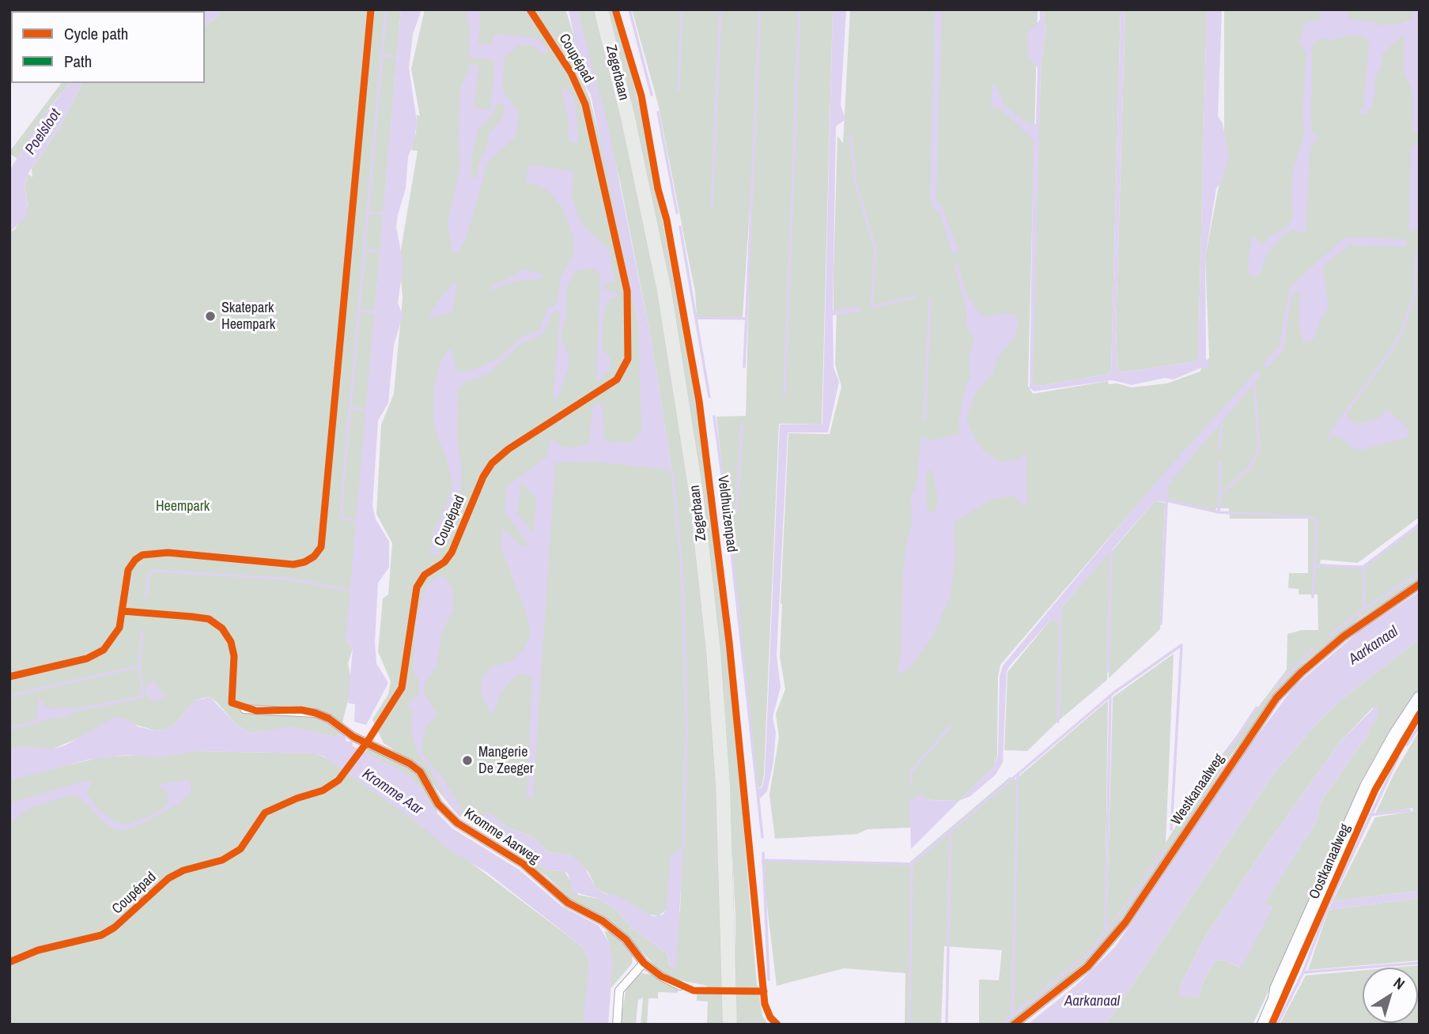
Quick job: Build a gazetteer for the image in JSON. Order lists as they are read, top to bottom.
{
  "streets": {
    "main road": ["Zegerbaan", "Oostkanaalweg"],
    "street": ["Westkanaalweg", "Kromme Aarweg"],
    "cycle path": ["Coupépad", "Veldhuizenpad"]
  },
  "water": ["Poelsloot", "Aarkanaal", "Kromme Aar"],
  "parks": ["Heempark"],
  "places": ["Skatepark Heempark", "Mangerie De Zeeger"],
  "legend": ["Cycle path", "Path"],
  "north": "top right"
}
